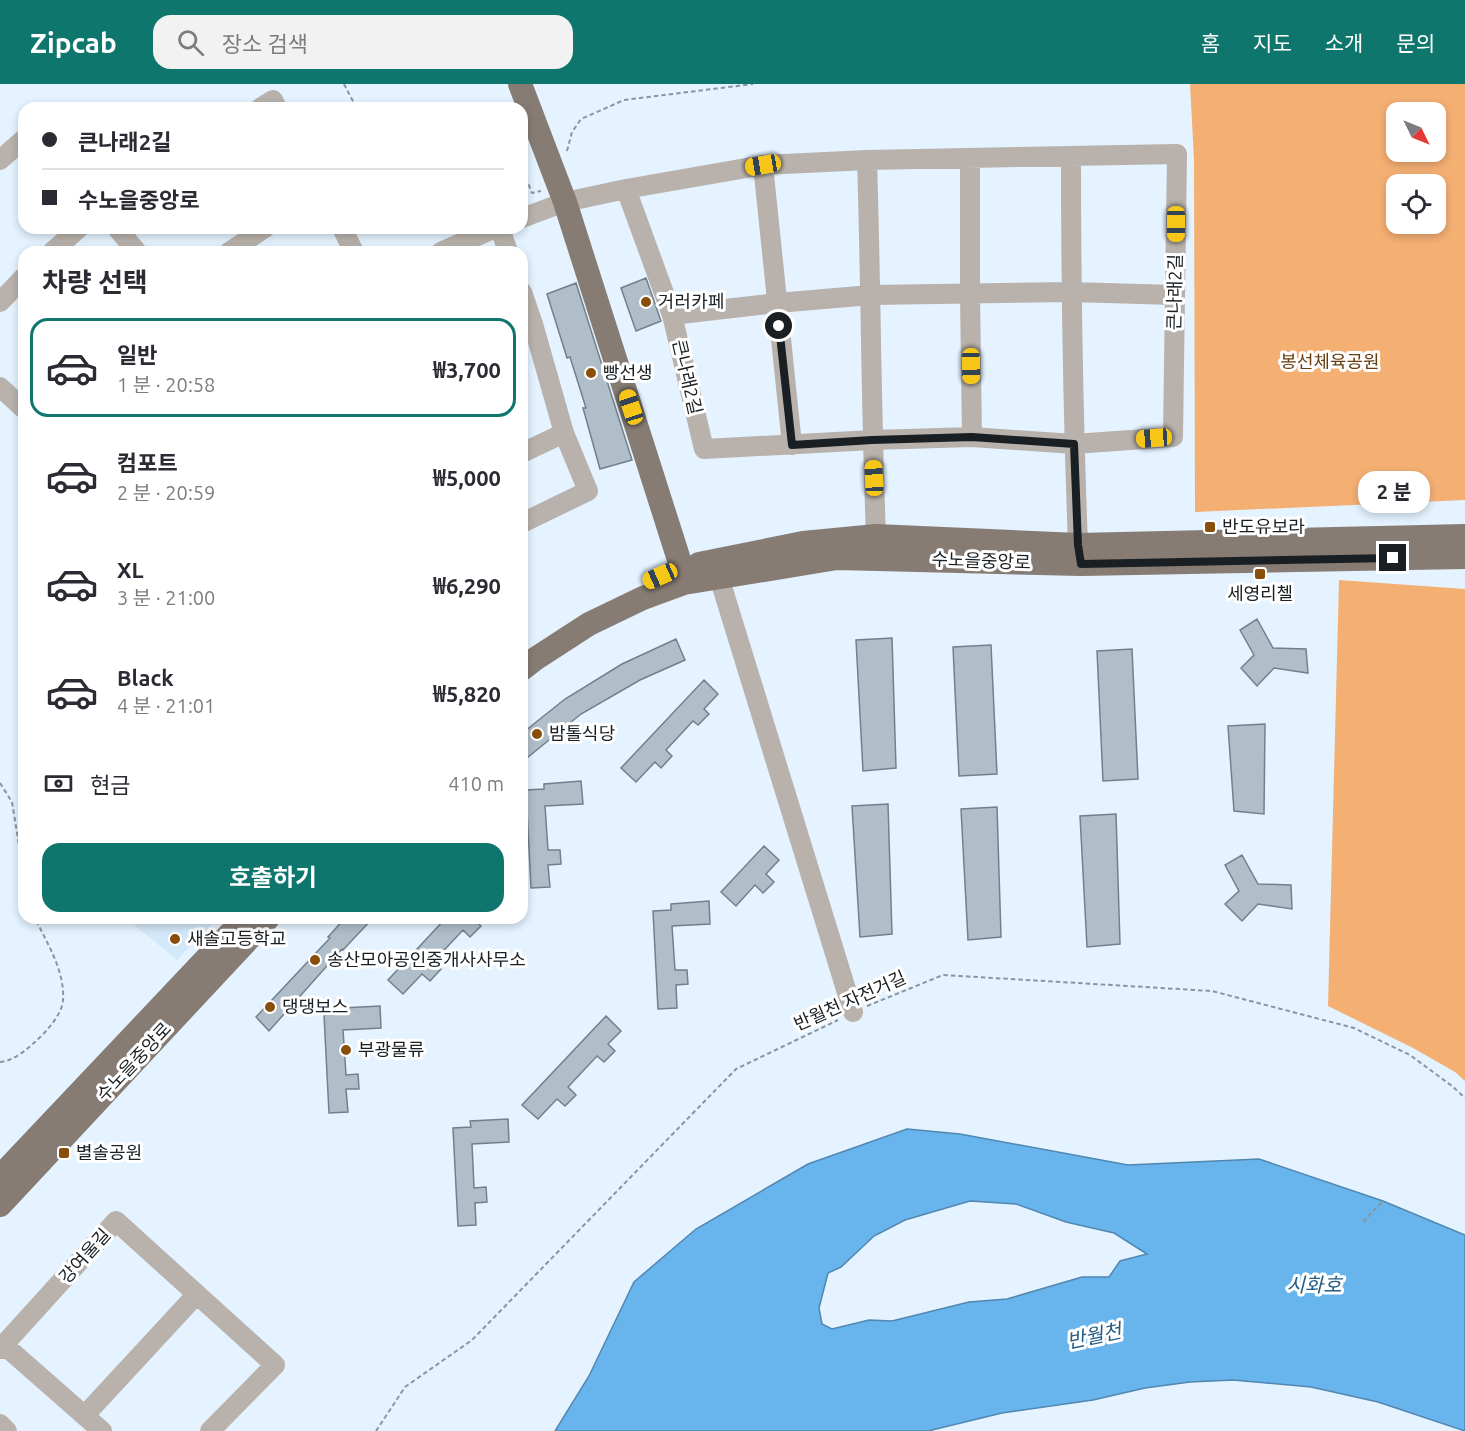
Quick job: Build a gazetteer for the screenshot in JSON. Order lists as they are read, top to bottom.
{
  "streets": {
    "main road": ["수노을중앙로"],
    "street": ["큰나래2길", "강여울길"],
    "path": ["반월천 자전거길"]
  },
  "water": ["시화호", "반월천"],
  "parks": ["봉선체육공원"],
  "places": {
    "other": [
      "거러카페",
      "빵선생",
      "밤톨식당",
      "새솔고등학교",
      "송산모아공인중개사사무소",
      "댕댕보스",
      "부광물류"
    ],
    "transit": ["반도유보라", "세영리첼", "별솔공원"]
  },
  "north": "bottom right",
  "page": {
    "header": "Zipcab",
    "search": "장소 검색",
    "nav": [
      "홈",
      "지도",
      "소개",
      "문의"
    ],
    "banner": ["큰나래2길", "수노을중앙로"],
    "heading": "차량 선택",
    "list": [
      {
        "name": "일반",
        "note": "1 분 · 20:58",
        "value": "₩3,700"
      },
      {
        "name": "컴포트",
        "note": "2 분 · 20:59",
        "value": "₩5,000"
      },
      {
        "name": "XL",
        "note": "3 분 · 21:00",
        "value": "₩6,290"
      },
      {
        "name": "Black",
        "note": "4 분 · 21:01",
        "value": "₩5,820"
      }
    ],
    "bubble": "2 분",
    "pay": ["현금", "410 m"],
    "buttons": "호출하기"
  }
}
